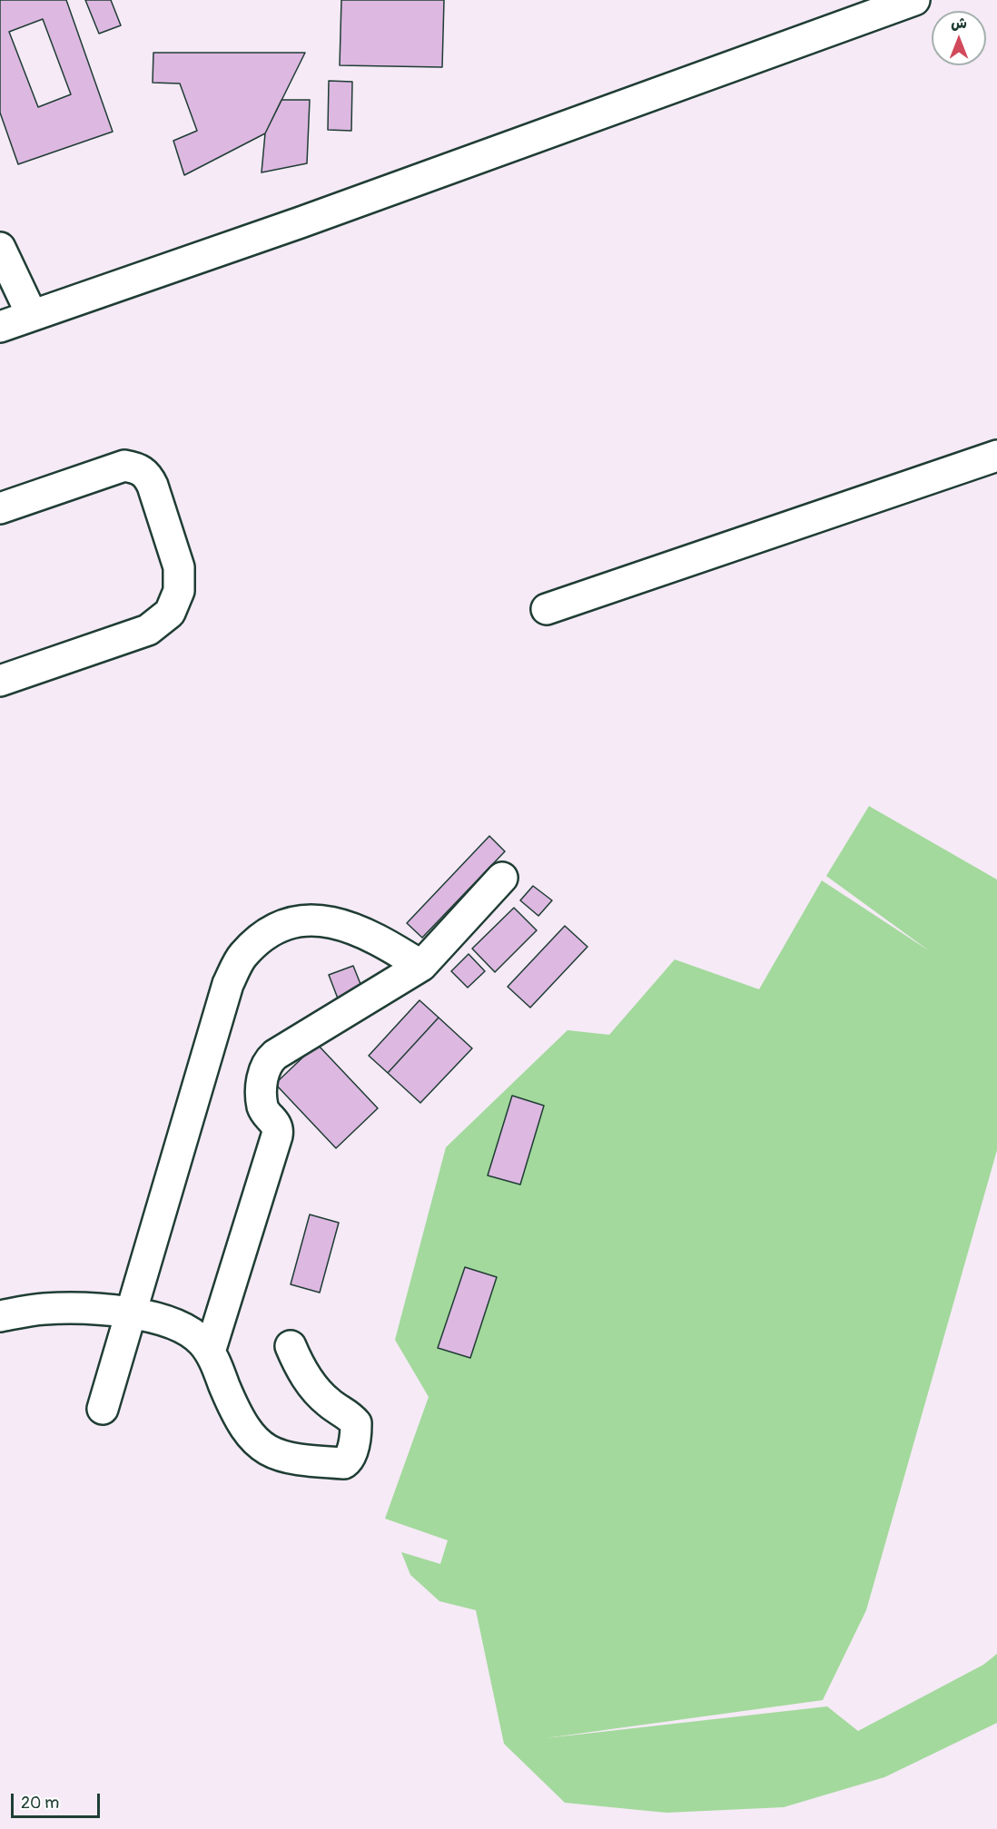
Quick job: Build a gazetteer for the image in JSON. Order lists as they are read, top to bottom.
{
  "scale_bar": "20 m",
  "north": "top"
}
